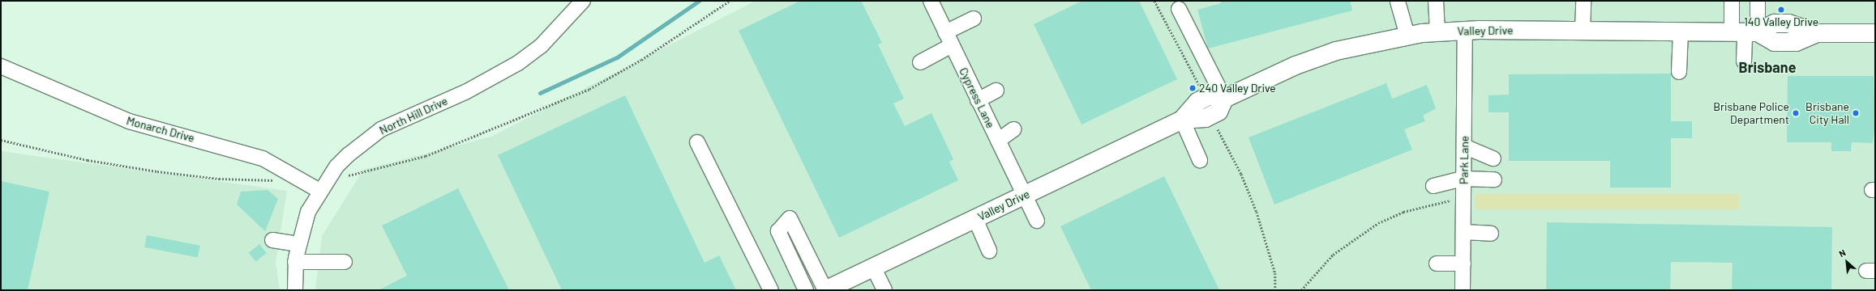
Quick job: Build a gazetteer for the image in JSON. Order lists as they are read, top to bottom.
{
  "streets": {
    "main road": ["Valley Drive"],
    "street": [
      "Cypress Lane",
      "North Hill Drive",
      "Monarch Drive",
      "Park Lane"
    ]
  },
  "crossings": [
    ["Valley Drive", "Cypress Lane"],
    ["Valley Drive", "Park Lane"],
    ["North Hill Drive", "Monarch Drive"]
  ],
  "districts": ["Brisbane"],
  "places": [
    "140 Valley Drive",
    "240 Valley Drive",
    "Brisbane Police Department",
    "Brisbane City Hall"
  ],
  "north": "top left"
}
